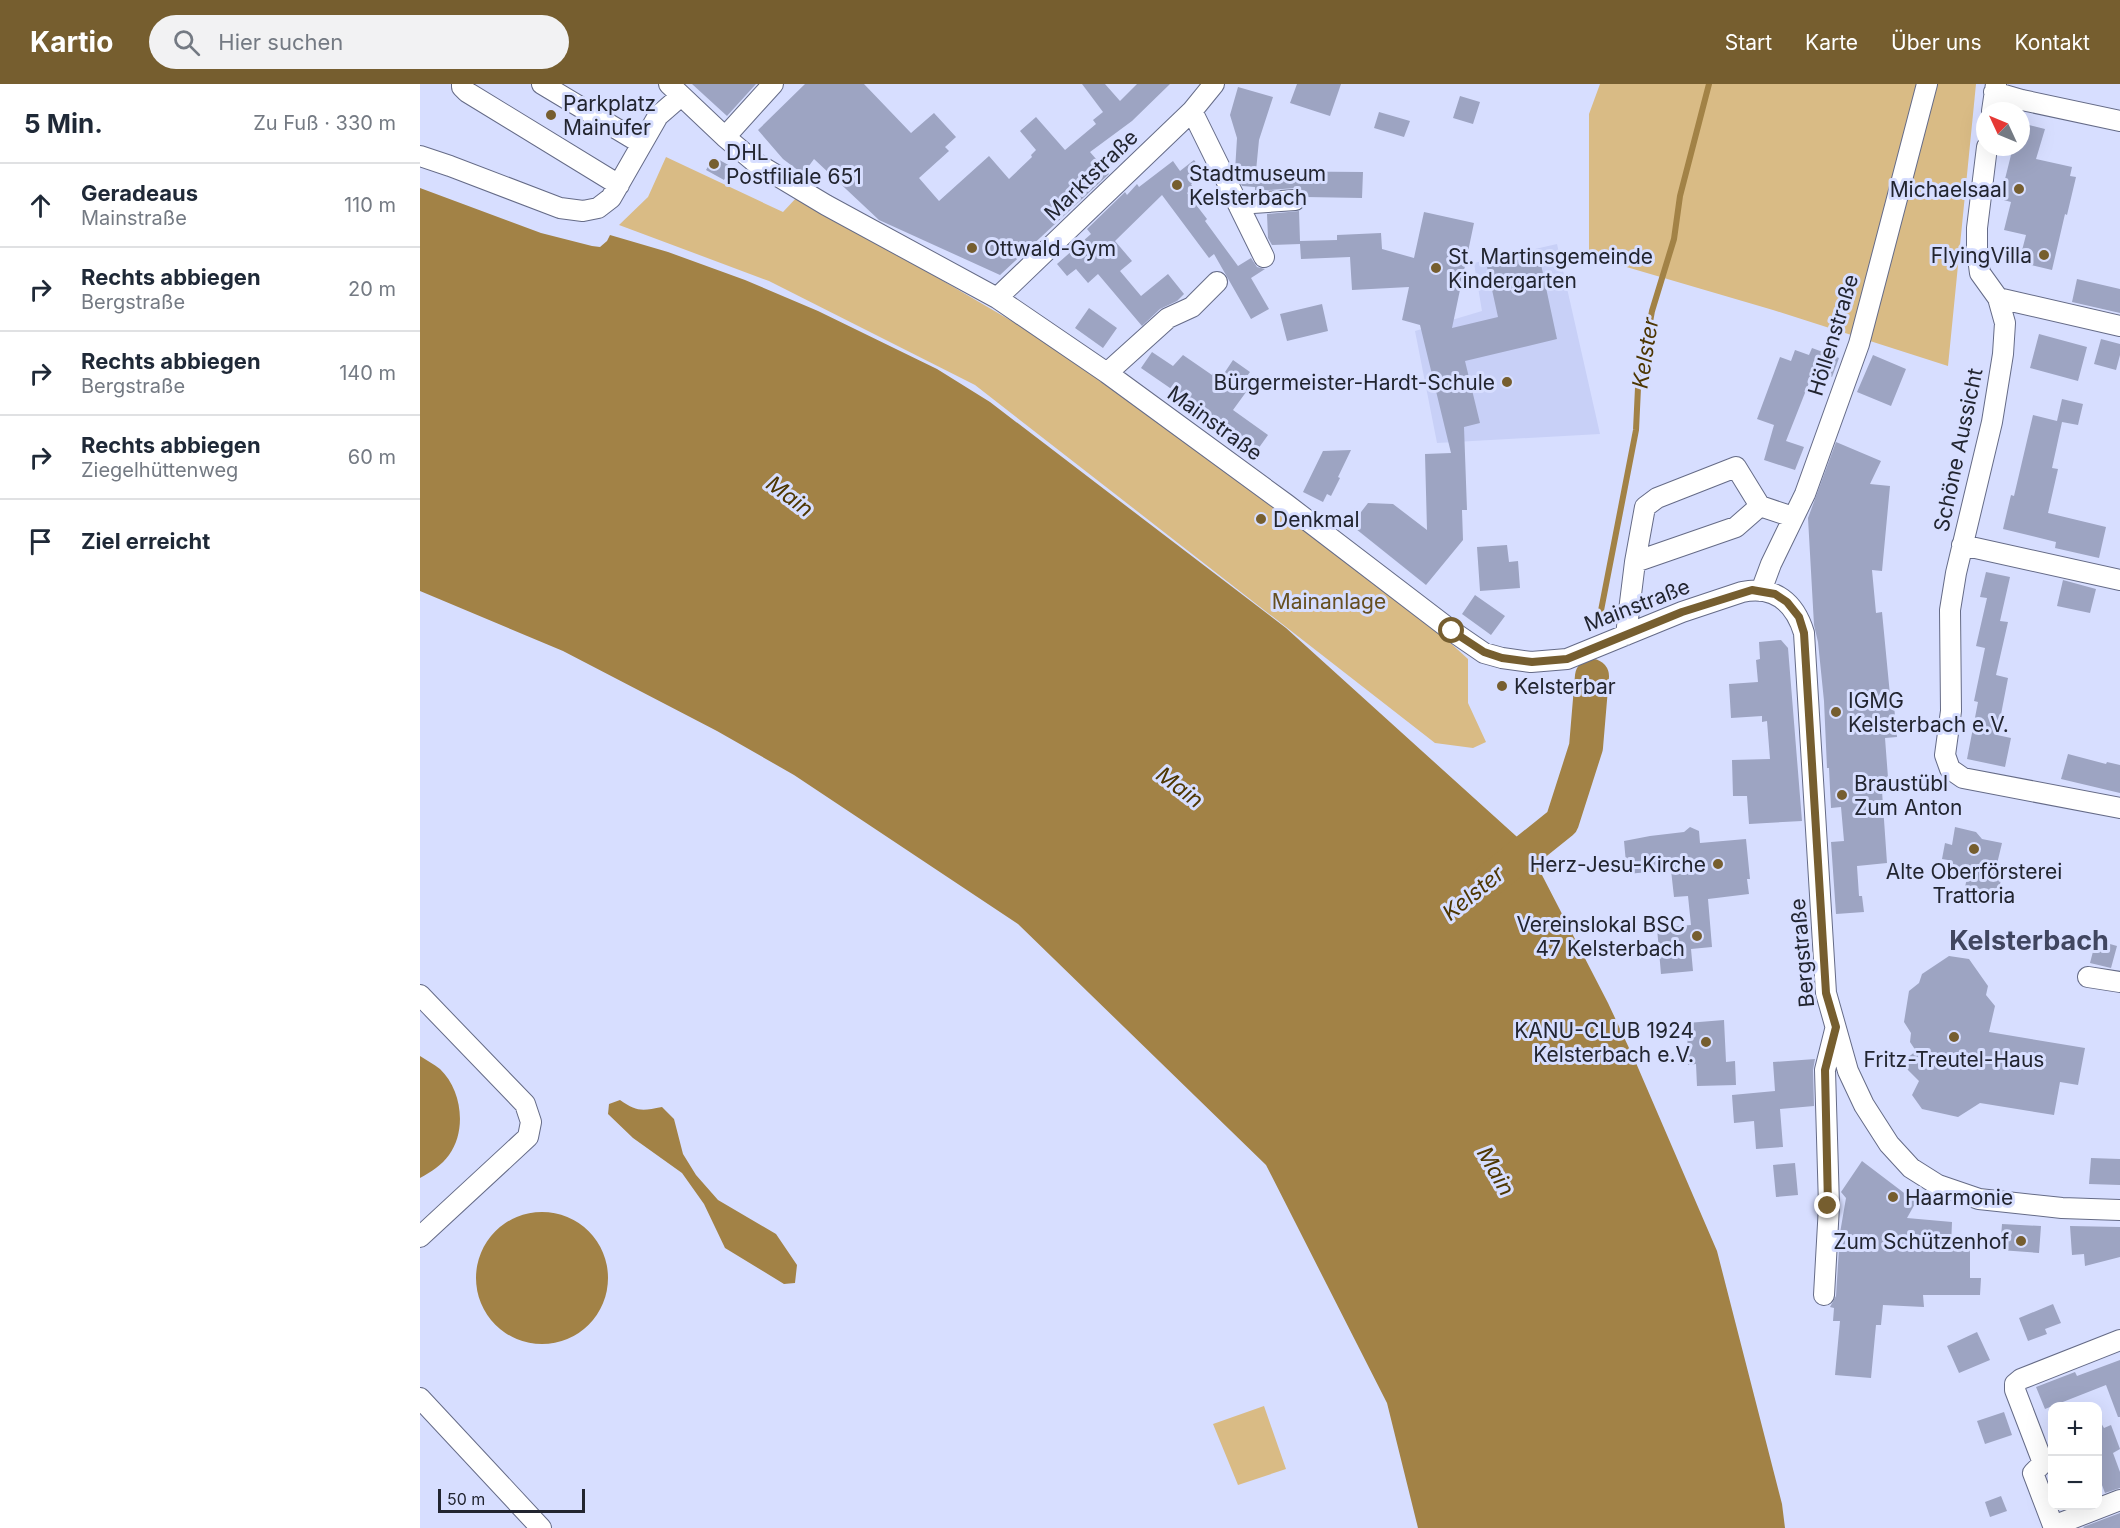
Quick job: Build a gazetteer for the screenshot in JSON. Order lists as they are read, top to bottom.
{
  "streets": {
    "street": [
      "Marktstraße",
      "Höllenstraße",
      "Mainstraße",
      "Schöne Aussicht",
      "Bergstraße"
    ]
  },
  "crossings": [
    ["Marktstraße", "Mainstraße"],
    ["Höllenstraße", "Mainstraße"],
    ["Höllenstraße", "Bergstraße"],
    ["Mainstraße", "Bergstraße"]
  ],
  "districts": ["Kelsterbach"],
  "water": ["Kelster", "Main"],
  "parks": ["Mainanlage"],
  "places": [
    "Parkplatz Mainufer",
    "DHL Postfiliale 651",
    "Stadtmuseum Kelsterbach",
    "Michaelsaal",
    "Ottwald-Gym",
    "FlyingVilla",
    "St. Martinsgemeinde Kindergarten",
    "Bürgermeister-Hardt-Schule",
    "Denkmal",
    "Kelsterbar",
    "IGMG Kelsterbach e.V.",
    "Braustübl Zum Anton",
    "Alte Oberförsterei Trattoria",
    "Herz-Jesu-Kirche",
    "Vereinslokal BSC 47 Kelsterbach",
    "Fritz-Treutel-Haus",
    "KANU-CLUB 1924 Kelsterbach e.V.",
    "Haarmonie",
    "Zum Schützenhof"
  ],
  "scale_bar": "50 m",
  "north": "top left",
  "page": {
    "header": "Kartio",
    "search": "Hier suchen",
    "nav": [
      "Start",
      "Karte",
      "Über uns",
      "Kontakt"
    ],
    "heading": ["5 Min.", "Zu Fuß · 330 m"],
    "list": [
      ["Geradeaus", "Mainstraße", "110 m"],
      ["Rechts abbiegen", "Bergstraße", "20 m"],
      ["Rechts abbiegen", "Bergstraße", "140 m"],
      ["Rechts abbiegen", "Ziegelhüttenweg", "60 m"],
      "Ziel erreicht"
    ],
    "map_buttons": ["+", "−"],
    "scale": "50 m"
  }
}
